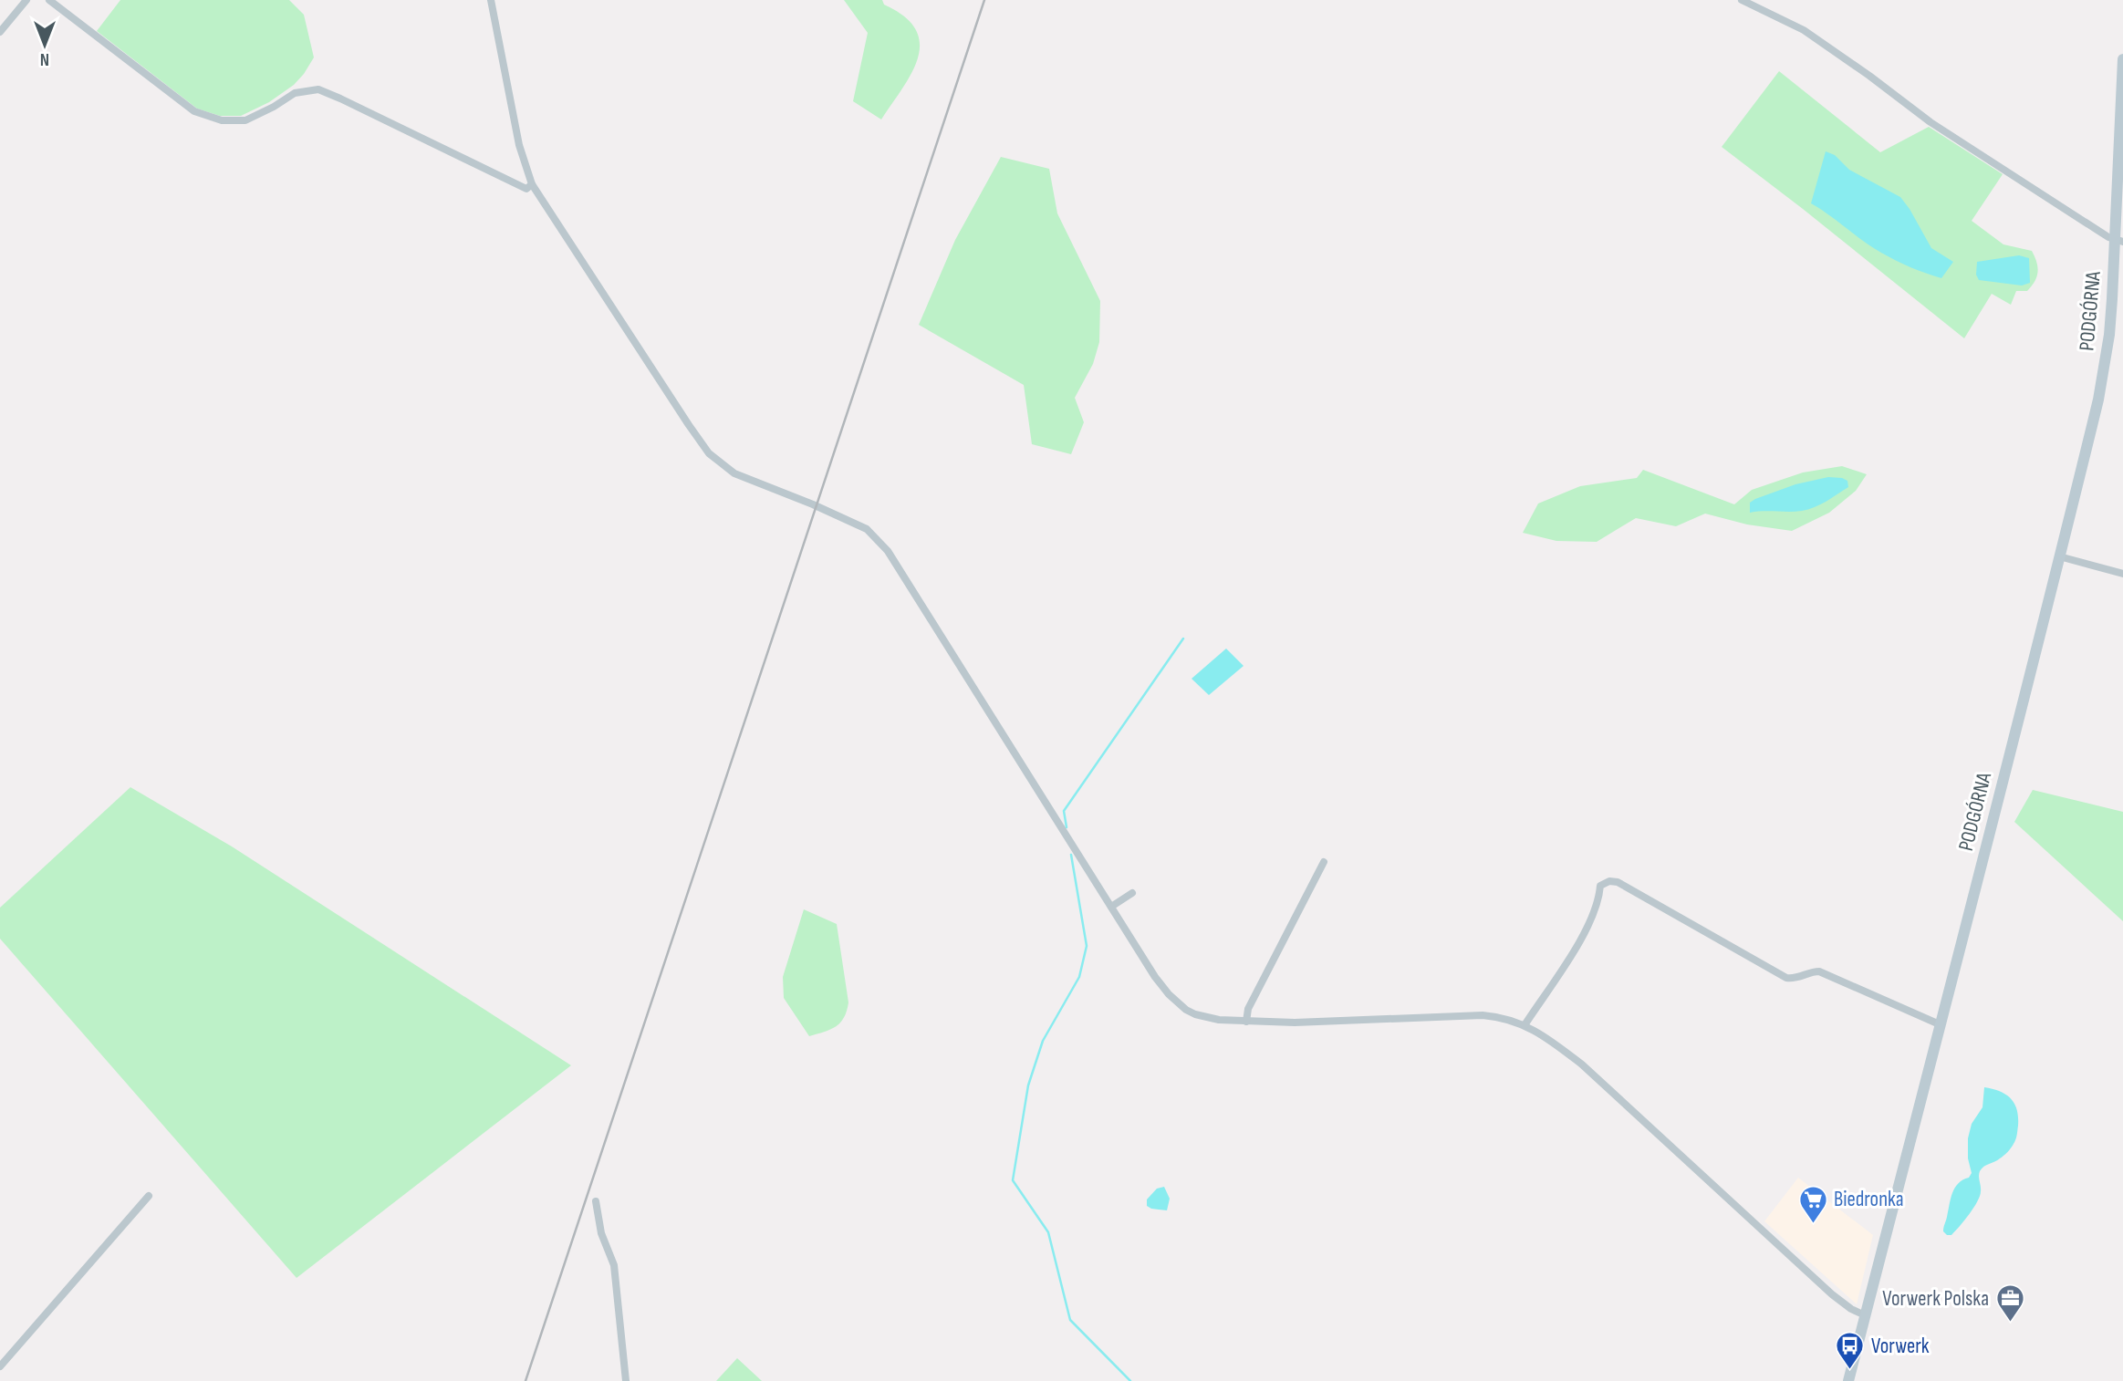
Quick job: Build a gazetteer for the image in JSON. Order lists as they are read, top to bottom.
{
  "streets": {
    "main road": ["PODGÓRNA"]
  },
  "places": {
    "supermarket": ["Biedronka"],
    "office": ["Vorwerk Polska"],
    "bus stop": ["Vorwerk"]
  },
  "north": "bottom"
}
